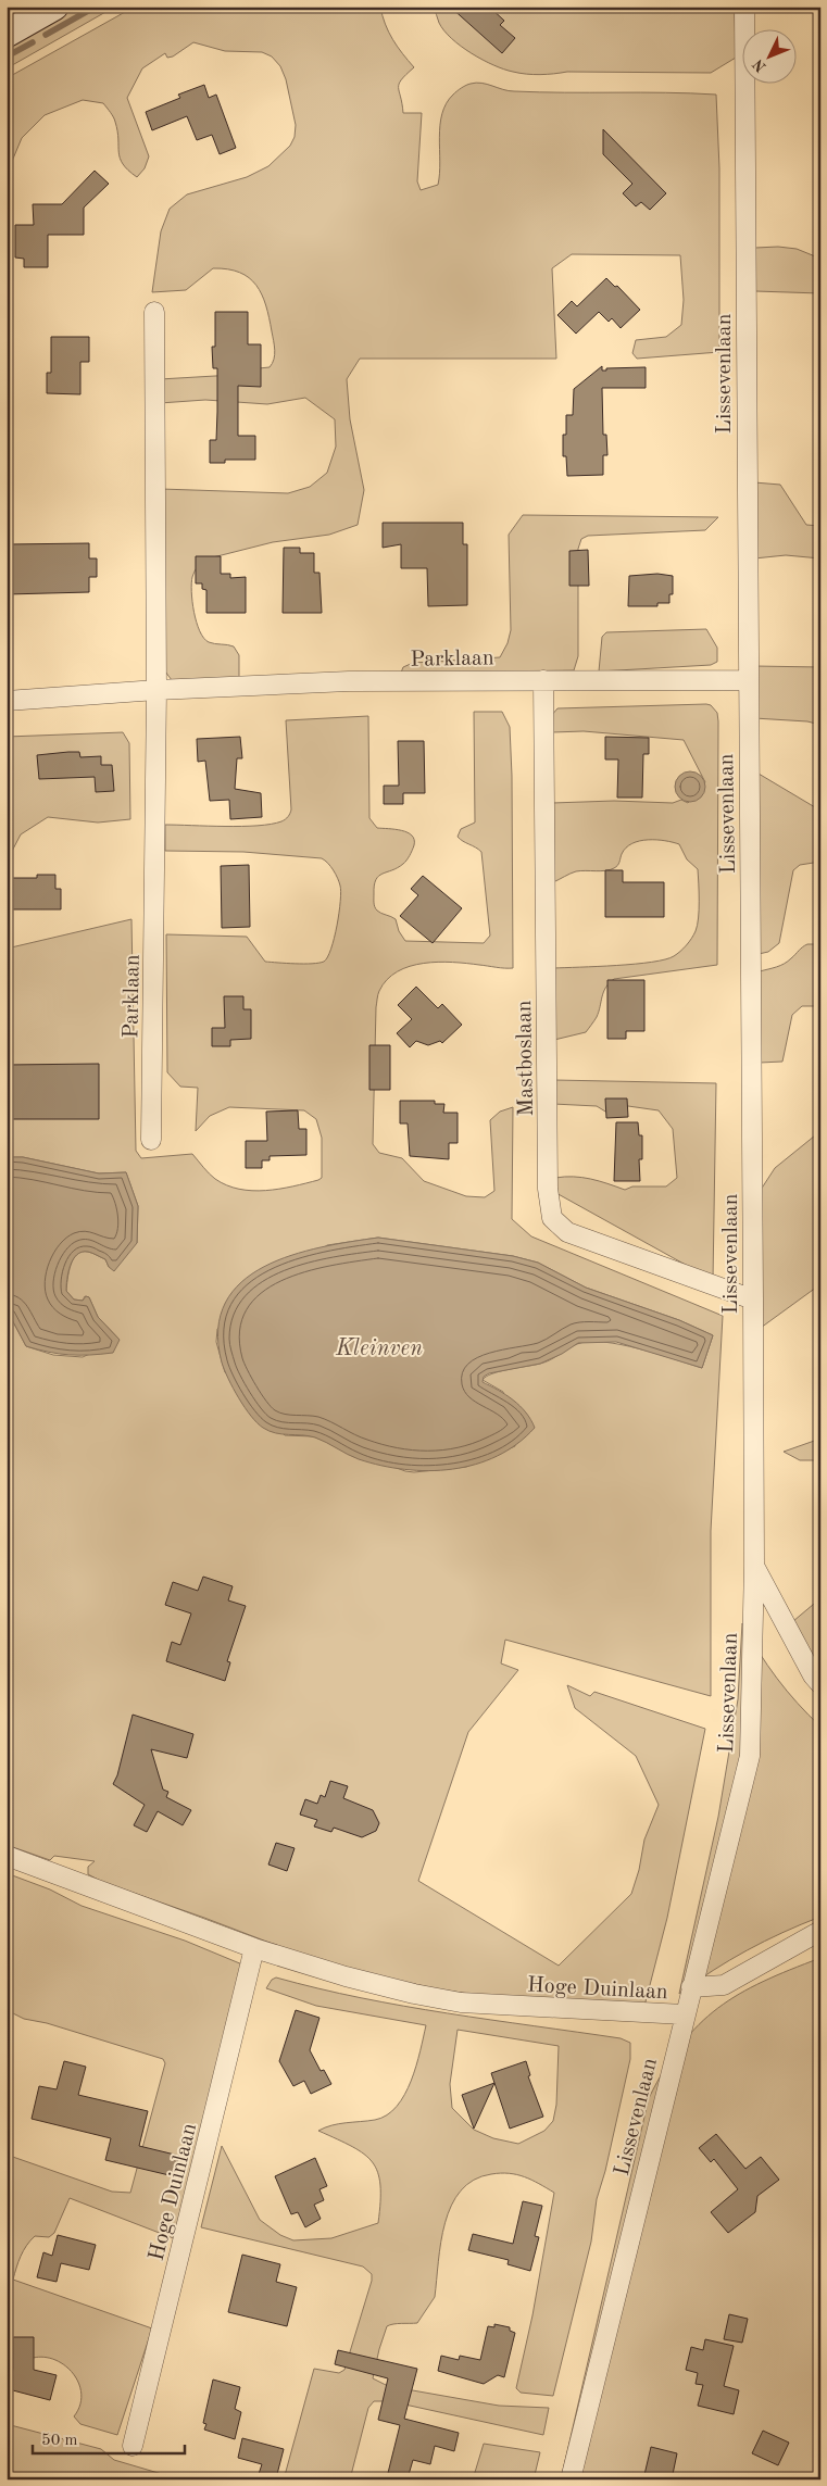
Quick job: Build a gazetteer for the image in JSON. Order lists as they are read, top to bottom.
{
  "streets": {
    "street": [
      "Lissevenlaan",
      "Parklaan",
      "Mastboslaan",
      "Hoge Duinlaan"
    ]
  },
  "crossings": [
    ["Lissevenlaan", "Parklaan"],
    ["Lissevenlaan", "Mastboslaan"],
    ["Lissevenlaan", "Hoge Duinlaan"],
    ["Parklaan", "Mastboslaan"]
  ],
  "water": ["Kleinven"],
  "scale_bar": "50 m",
  "north": "bottom left"
}
